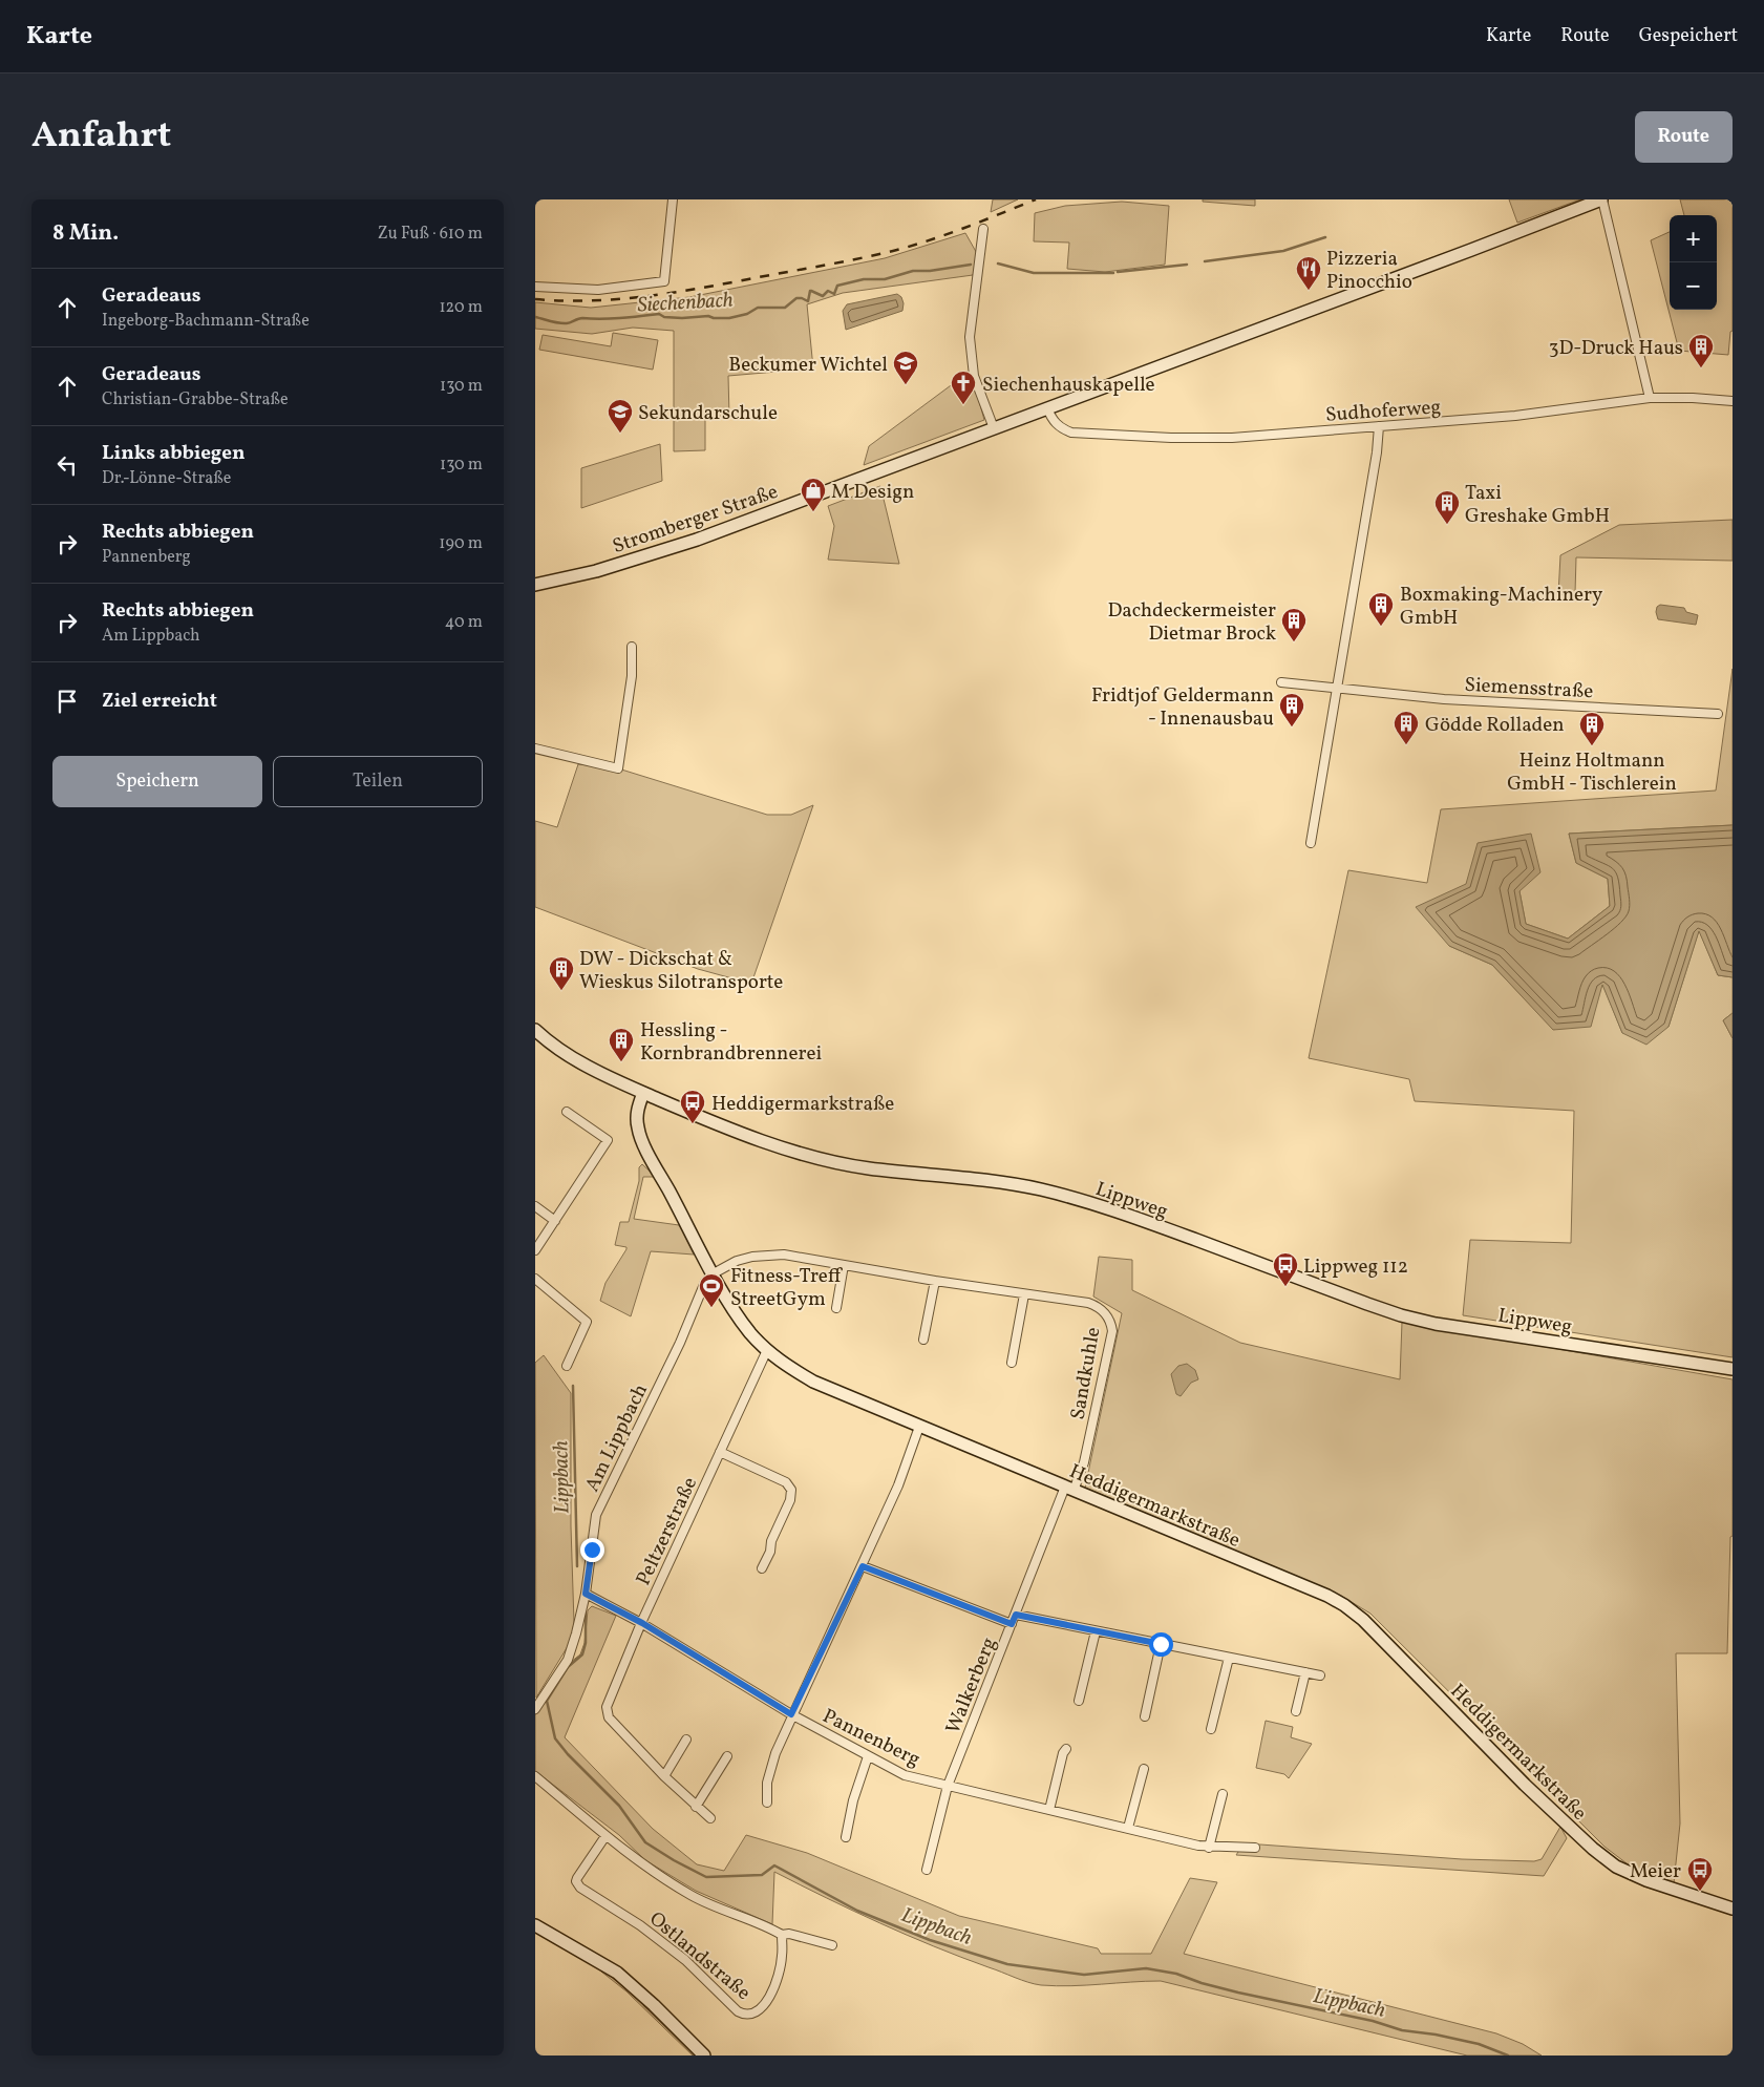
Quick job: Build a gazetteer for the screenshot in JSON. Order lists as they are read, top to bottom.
{
  "streets": {
    "street": [
      "Sudhoferweg",
      "Stromberger Straße",
      "Siemensstraße",
      "Lippweg",
      "Sandkuhle",
      "Am Lippbach",
      "Heddigermarkstraße",
      "Peltzerstraße",
      "Walkerberg",
      "Pannenberg",
      "Ostlandstraße"
    ]
  },
  "crossings": [
    ["Sudhoferweg", "Stromberger Straße"],
    ["Lippweg", "Heddigermarkstraße"],
    ["Sandkuhle", "Am Lippbach"],
    ["Sandkuhle", "Heddigermarkstraße"],
    ["Sandkuhle", "Walkerberg"],
    ["Am Lippbach", "Heddigermarkstraße"],
    ["Am Lippbach", "Pannenberg"],
    ["Heddigermarkstraße", "Peltzerstraße"],
    ["Heddigermarkstraße", "Walkerberg"],
    ["Peltzerstraße", "Pannenberg"],
    ["Walkerberg", "Pannenberg"]
  ],
  "water": ["Siechenbach", "Lippbach"],
  "places": {
    "restaurant": ["Pizzeria Pinocchio"],
    "building": [
      "3D-Druck Haus",
      "Taxi Greshake GmbH",
      "Boxmaking-Machinery GmbH",
      "Dachdeckermeister Dietmar Brock",
      "Fridtjof Geldermann - Innenausbau",
      "Gödde Rolladen",
      "Heinz Holtmann GmbH - Tischlerein",
      "DW - Dickschat & Wieskus Silotransporte",
      "Hessling - Kornbrandbrennerei"
    ],
    "school or university": ["Beckumer Wichtel", "Sekundarschule"],
    "church": ["Siechenhauskapelle"],
    "shop": ["M Design"],
    "bus stop": ["Heddigermarkstraße", "Lippweg 112", "Meier"],
    "sports": ["Fitness-Treff StreetGym"]
  },
  "page": {
    "header": "Karte",
    "nav": ["Karte", "Route", "Gespeichert"],
    "title": "Anfahrt",
    "buttons": [
      "Route",
      ["Speichern", "Teilen"]
    ],
    "heading": ["8 Min.", "Zu Fuß · 610 m"],
    "map_buttons": ["+", "−"],
    "list": [
      ["Geradeaus", "Ingeborg-Bachmann-Straße", "120 m"],
      ["Geradeaus", "Christian-Grabbe-Straße", "130 m"],
      ["Links abbiegen", "Dr.-Lönne-Straße", "130 m"],
      ["Rechts abbiegen", "Pannenberg", "190 m"],
      ["Rechts abbiegen", "Am Lippbach", "40 m"],
      "Ziel erreicht"
    ]
  }
}
